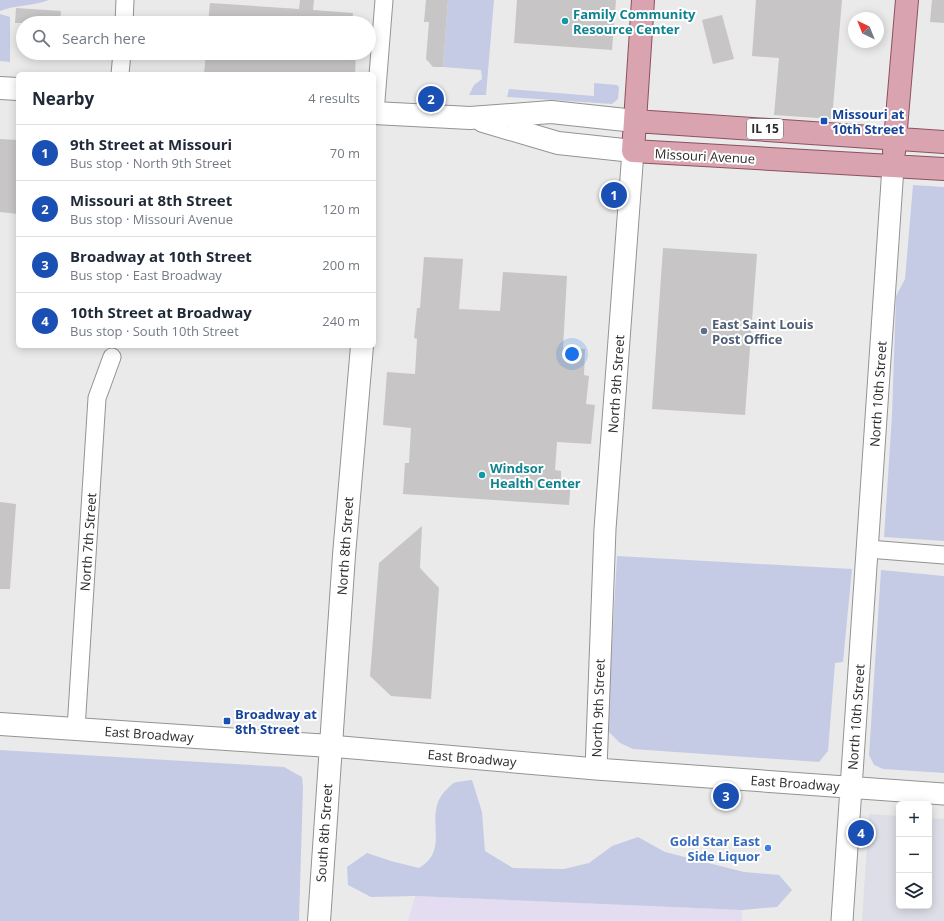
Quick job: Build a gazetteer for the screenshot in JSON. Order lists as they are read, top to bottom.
{
  "streets": {
    "main road": [
      "IL 15",
      "Missouri Avenue",
      "North 9th Street",
      "North 10th Street",
      "North 8th Street",
      "East Broadway",
      "South 8th Street"
    ],
    "street": ["North 7th Street"]
  },
  "crossings": [
    ["Missouri Avenue", "North 9th Street"],
    ["Missouri Avenue", "North 10th Street"],
    ["North 9th Street", "East Broadway"],
    ["North 10th Street", "East Broadway"],
    ["North 7th Street", "East Broadway"],
    ["North 8th Street", "East Broadway"],
    ["North 8th Street", "South 8th Street"],
    ["East Broadway", "South 8th Street"]
  ],
  "places": {
    "other": [
      "Family Community Resource Center",
      "East Saint Louis Post Office",
      "Windsor Health Center",
      "Gold Star East Side Liquor"
    ],
    "transit": ["Missouri at 10th Street", "Broadway at 8th Street"]
  },
  "north": "top left",
  "page": {
    "search": "Search here",
    "heading": ["Nearby", "4 results"],
    "pins": [
      "2",
      "1",
      "3",
      "4"
    ],
    "list": [
      {
        "mark": "1",
        "name": "9th Street at Missouri",
        "note": "Bus stop · North 9th Street",
        "value": "70 m"
      },
      {
        "mark": "2",
        "name": "Missouri at 8th Street",
        "note": "Bus stop · Missouri Avenue",
        "value": "120 m"
      },
      {
        "mark": "3",
        "name": "Broadway at 10th Street",
        "note": "Bus stop · East Broadway",
        "value": "200 m"
      },
      {
        "mark": "4",
        "name": "10th Street at Broadway",
        "note": "Bus stop · South 10th Street",
        "value": "240 m"
      }
    ],
    "map_buttons": ["+", "−"]
  }
}
